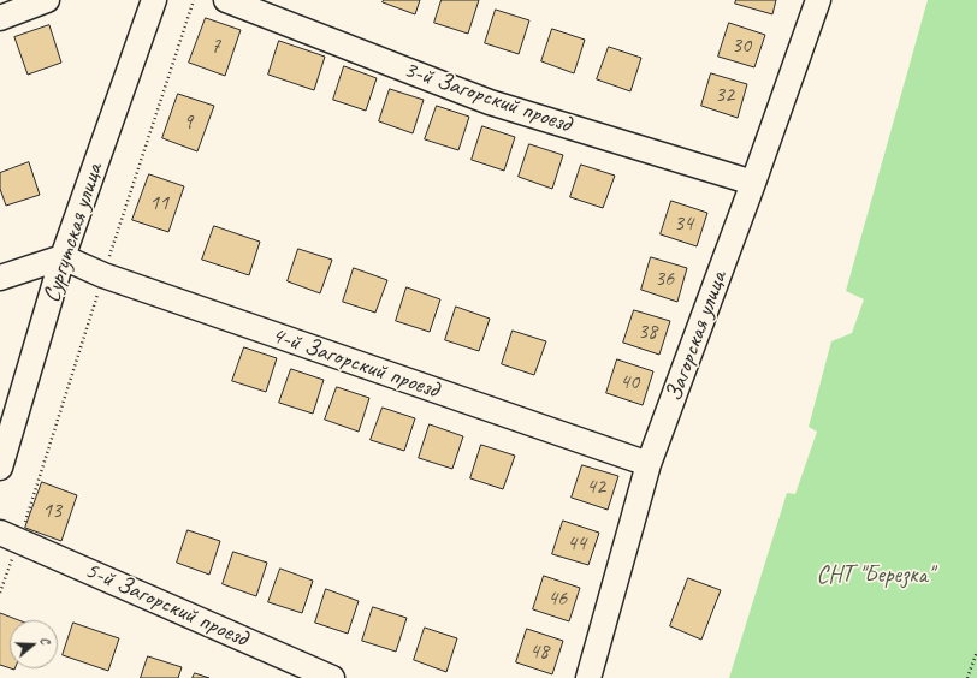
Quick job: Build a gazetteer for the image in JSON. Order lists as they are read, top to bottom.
{
  "streets": {
    "street": [
      "3-й Загорский проезд",
      "Сургутская улица",
      "Загорская улица",
      "4-й Загорский проезд",
      "5-й Загорский проезд"
    ]
  },
  "crossings": [
    ["3-й Загорский проезд", "Загорская улица"],
    ["Сургутская улица", "4-й Загорский проезд"],
    ["Загорская улица", "4-й Загорский проезд"]
  ],
  "parks": ["СНТ \"Березка\""],
  "house_numbers": [
    "30",
    "7",
    "32",
    "9",
    "11",
    "34",
    "36",
    "38",
    "40",
    "42",
    "13",
    "44",
    "46",
    "48"
  ],
  "north": "right"
}
